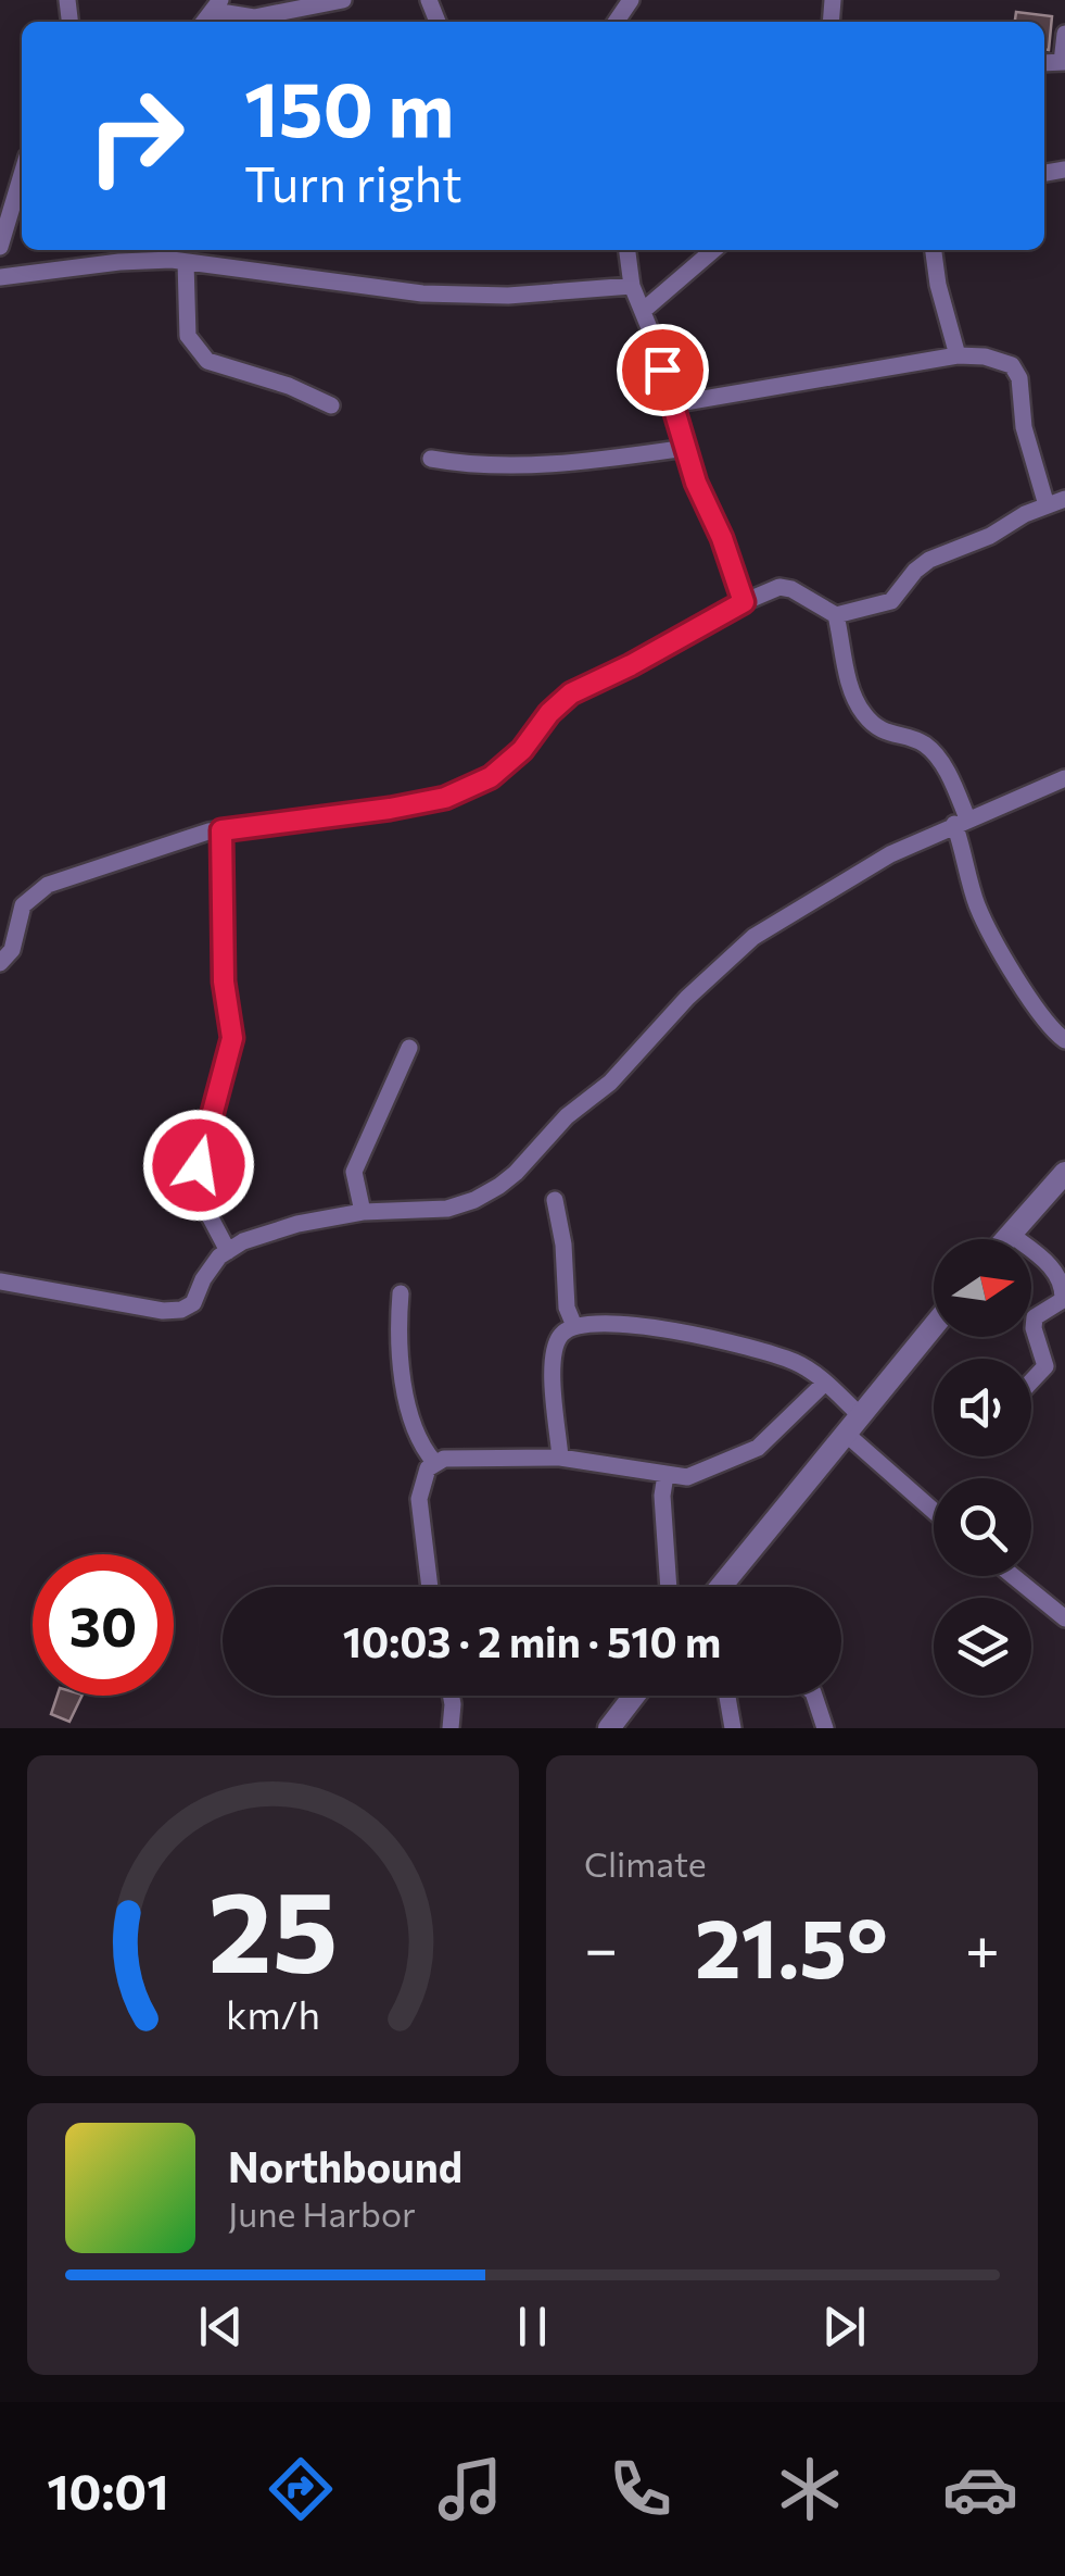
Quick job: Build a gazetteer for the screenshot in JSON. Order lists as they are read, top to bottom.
{
  "north": "right",
  "page": {
    "turn": ["150 m", "Turn right"],
    "limit": "30",
    "trip": "10:03 · 2 min · 510 m",
    "tile": "Climate",
    "heat": ["−", "21.5°", "+"],
    "song": ["Northbound", "June Harbor"],
    "tabs": "10:01",
    "gauge": ["25", "km/h"]
  }
}
